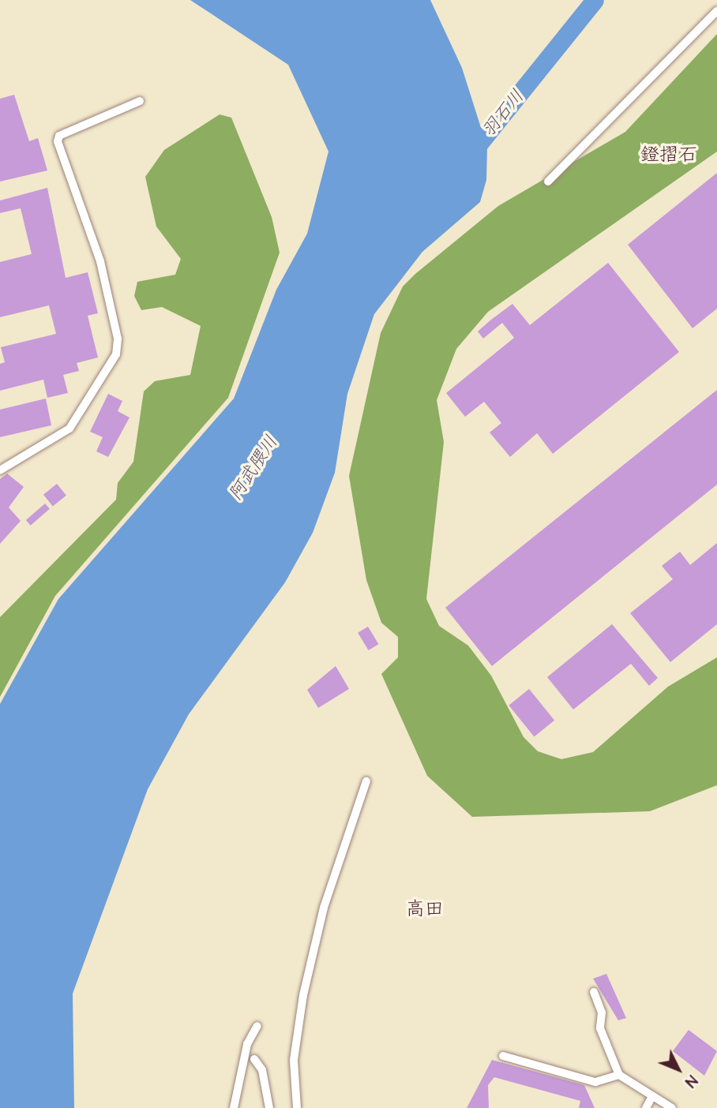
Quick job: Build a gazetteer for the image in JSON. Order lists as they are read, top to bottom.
{
  "districts": ["鐙摺石", "高田"],
  "water": ["羽石川", "阿武隈川"],
  "north": "bottom right"
}
